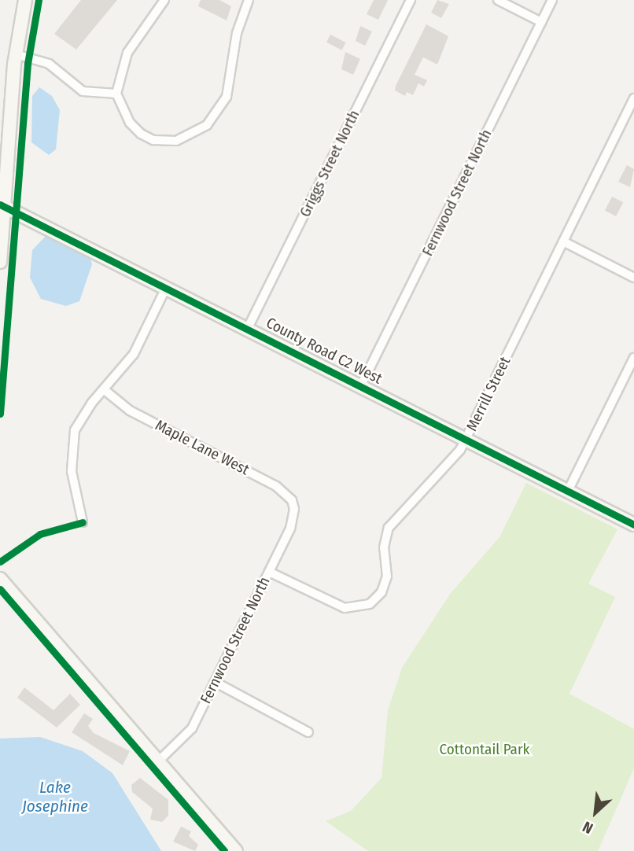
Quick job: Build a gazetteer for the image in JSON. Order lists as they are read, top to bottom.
{
  "streets": {
    "street": [
      "Griggs Street North",
      "Fernwood Street North",
      "County Road C2 West",
      "Merrill Street",
      "Maple Lane West"
    ]
  },
  "crossings": [
    ["Griggs Street North", "County Road C2 West"],
    ["Fernwood Street North", "County Road C2 West"],
    ["Fernwood Street North", "Merrill Street"],
    ["Fernwood Street North", "Maple Lane West"],
    ["County Road C2 West", "Merrill Street"]
  ],
  "water": ["Lake Josephine"],
  "parks": ["Cottontail Park"],
  "north": "bottom left"
}
